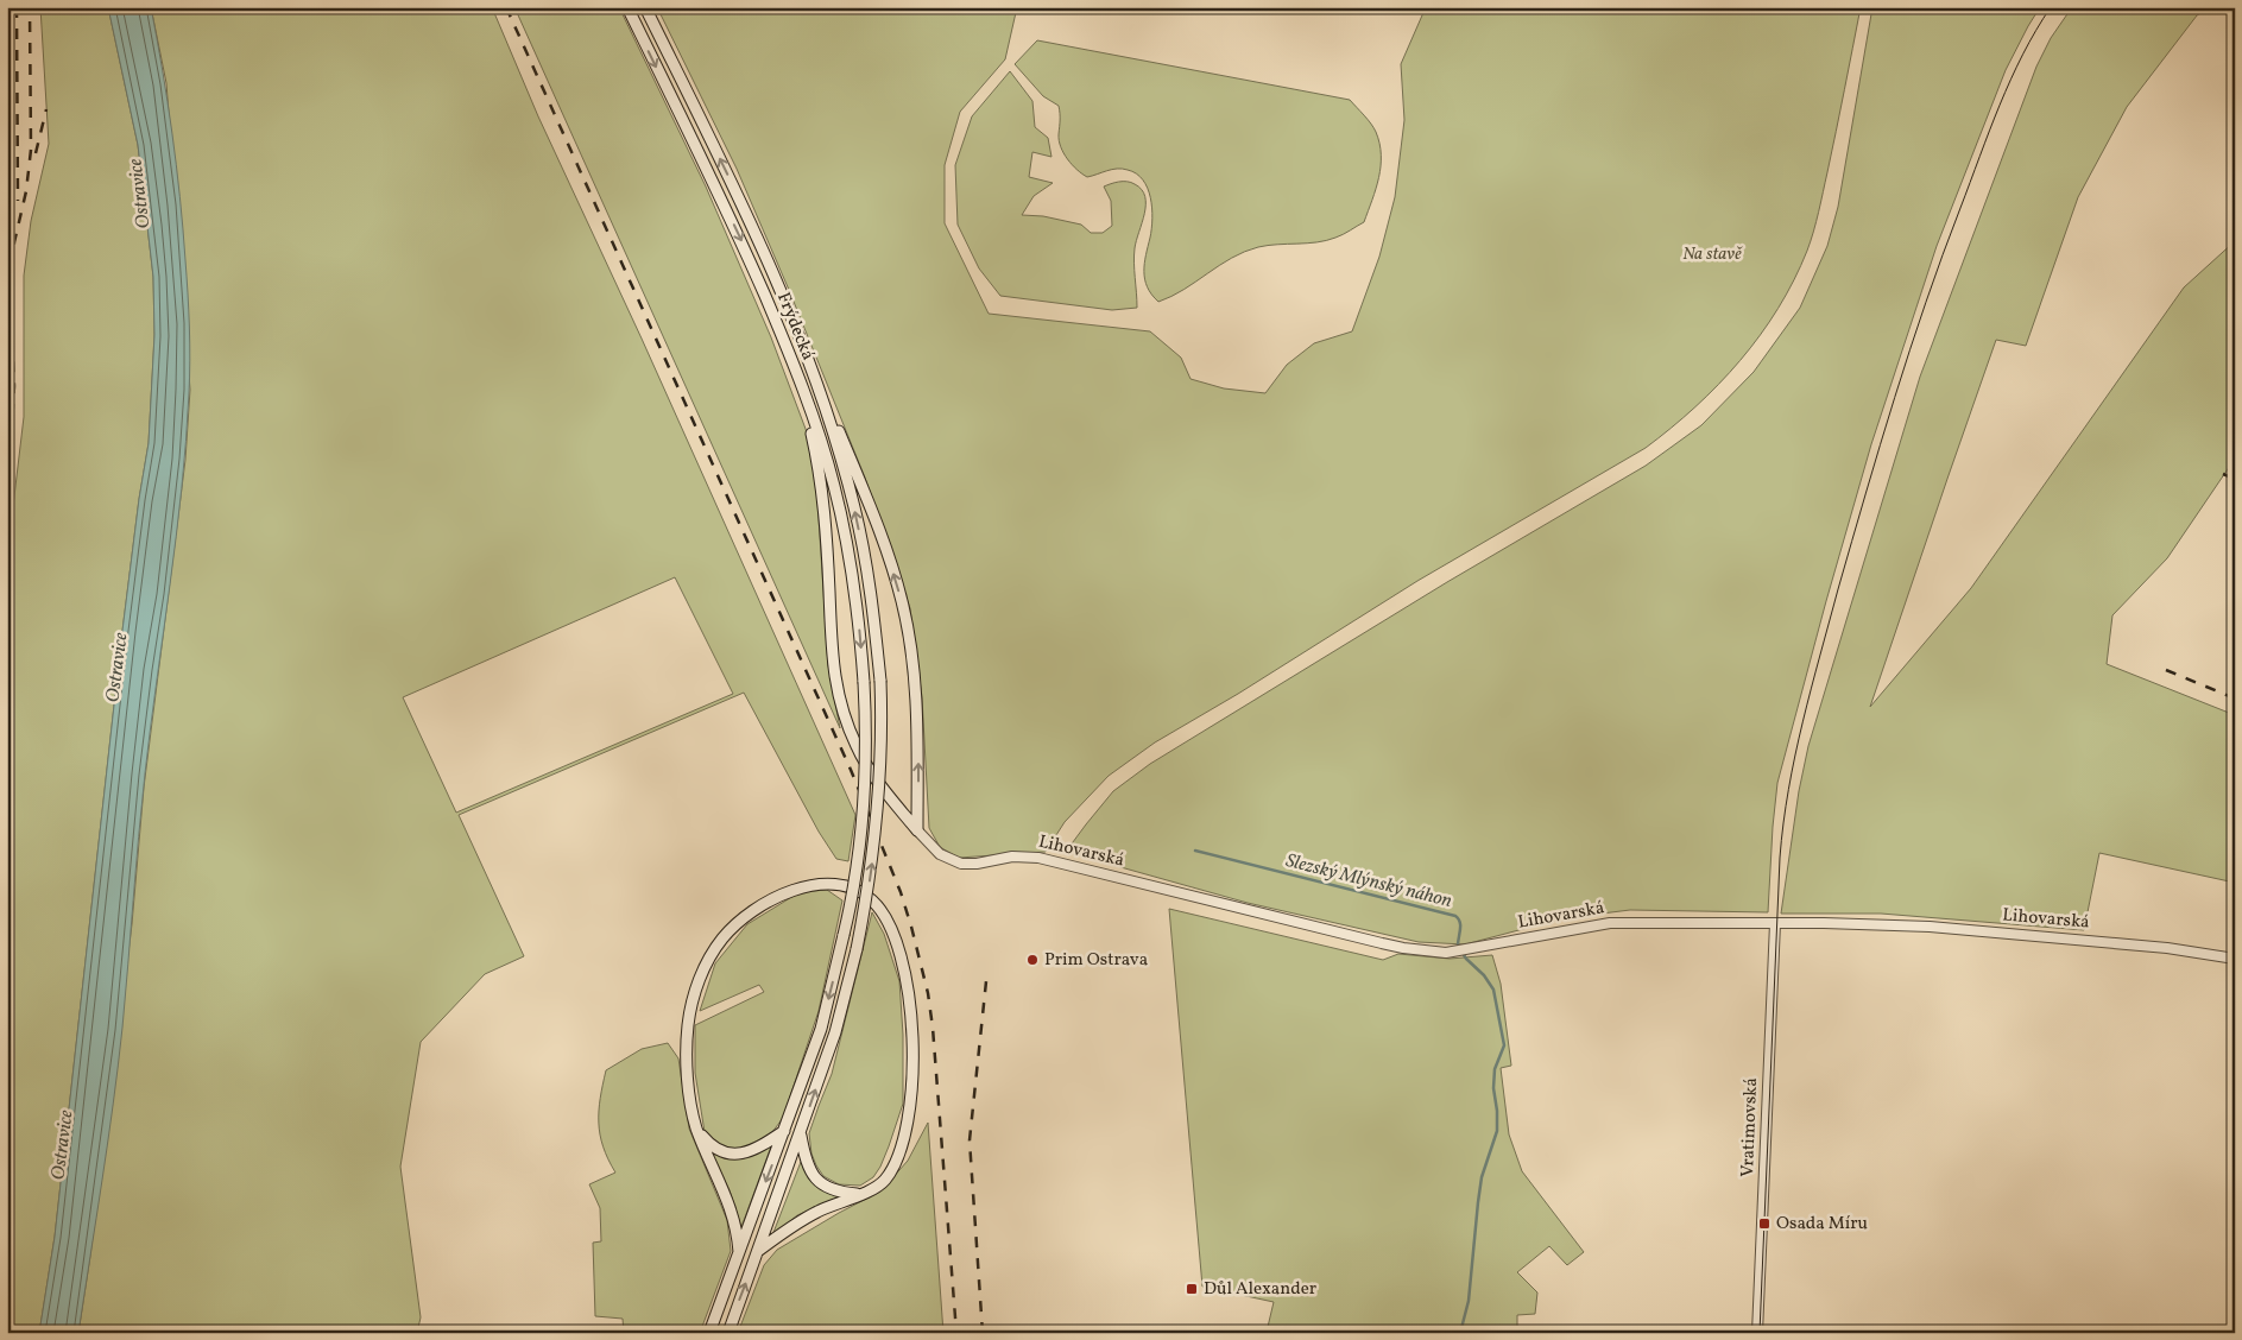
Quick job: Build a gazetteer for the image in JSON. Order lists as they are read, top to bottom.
{
  "streets": {
    "main road": ["Frýdecká"],
    "street": ["Lihovarská", "Vratimovská"]
  },
  "crossings": [
    ["Lihovarská", "Vratimovská"]
  ],
  "water": ["Ostravice", "Slezský Mlýnský náhon"],
  "parks": ["Na stavě"],
  "places": {
    "other": ["Prim Ostrava"],
    "transit": ["Osada Míru", "Důl Alexander"]
  }
}
